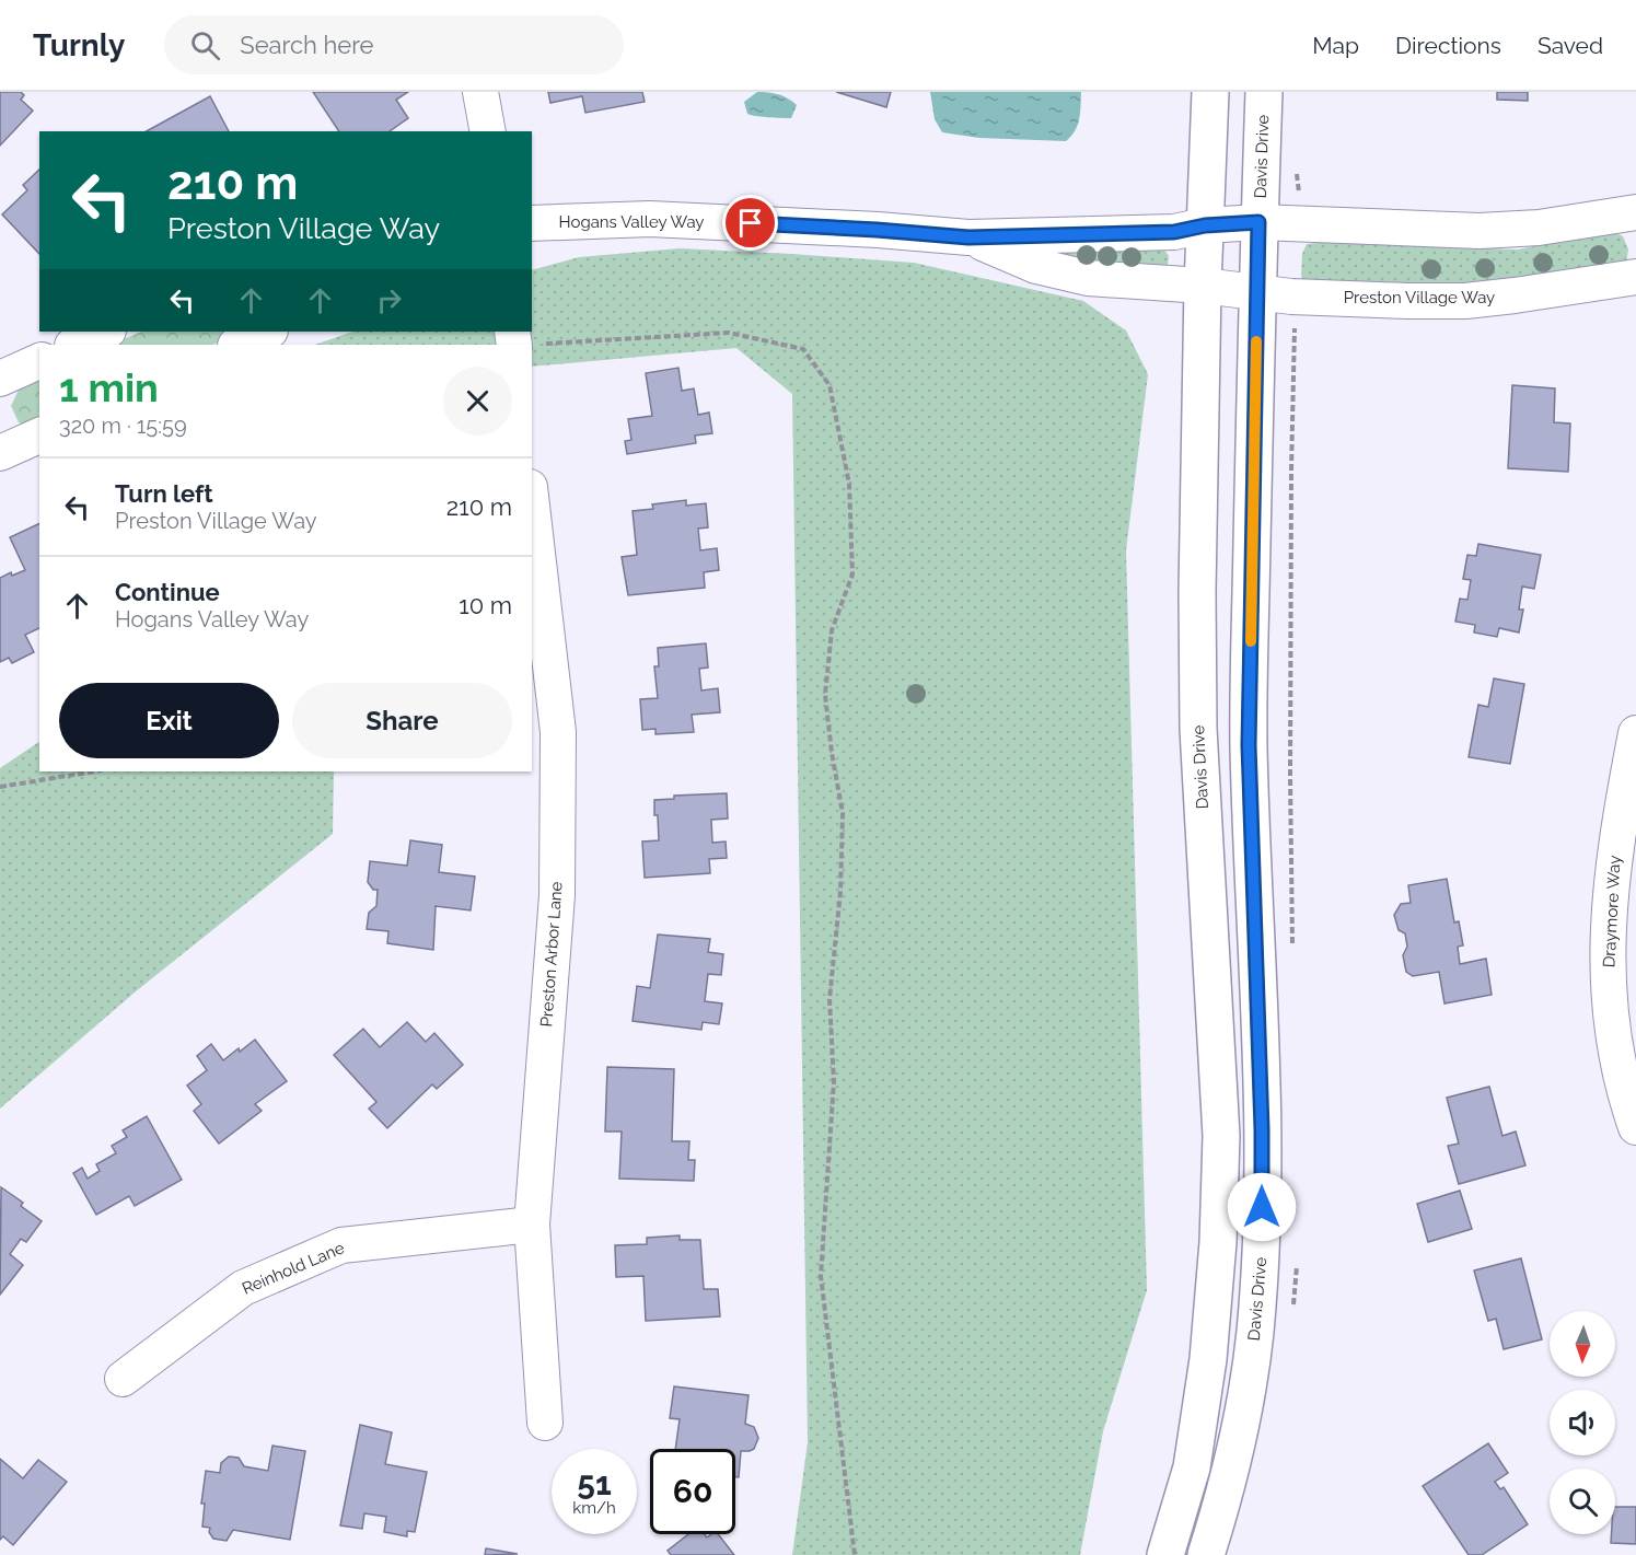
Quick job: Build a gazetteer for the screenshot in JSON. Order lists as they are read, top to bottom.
{
  "streets": {
    "main road": ["Davis Drive"],
    "street": [
      "Hogans Valley Way",
      "Preston Village Way",
      "Draymore Way",
      "Preston Arbor Lane",
      "Reinhold Lane"
    ]
  },
  "crossings": [
    ["Davis Drive", "Hogans Valley Way"],
    ["Davis Drive", "Preston Village Way"],
    ["Hogans Valley Way", "Preston Village Way"],
    ["Preston Arbor Lane", "Reinhold Lane"]
  ],
  "north": "bottom",
  "page": {
    "header": "Turnly",
    "search": "Search here",
    "nav": ["Map", "Directions", "Saved"],
    "turn": ["210 m", "Preston Village Way"],
    "heading": ["1 min", "320 m · 15:59"],
    "list": [
      {
        "name": "Turn left",
        "note": "Preston Village Way",
        "value": "210 m"
      },
      {
        "name": "Continue",
        "note": "Hogans Valley Way",
        "value": "10 m"
      }
    ],
    "buttons": ["Exit", "Share"],
    "speed": "51 km/h",
    "limit": "60"
  }
}
